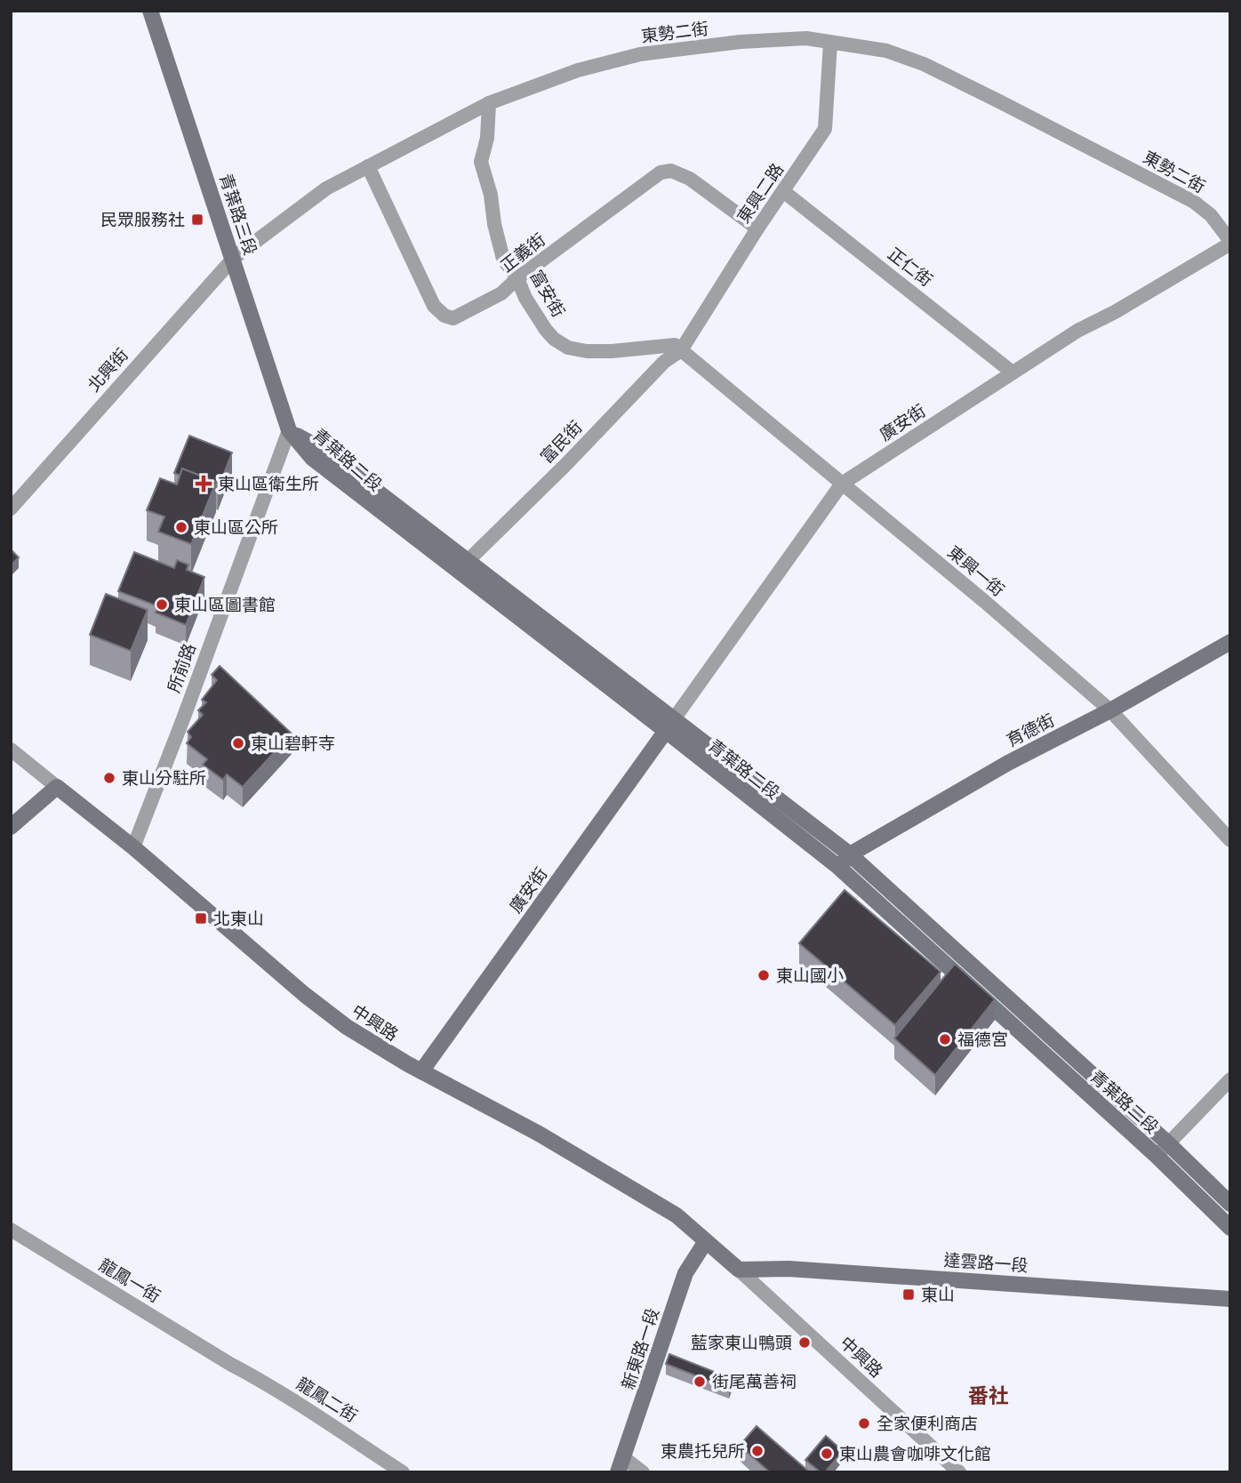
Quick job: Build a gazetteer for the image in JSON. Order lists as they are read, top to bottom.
{
  "streets": {
    "main road": [
      "青葉路三段",
      "廣安街",
      "青葉路二段",
      "育德街",
      "中興路",
      "達雲路一段",
      "新東路一段"
    ],
    "street": [
      "東勢二街",
      "東興二路",
      "正義街",
      "正仁街",
      "富安街",
      "北興街",
      "富民街",
      "東興一街",
      "所前路",
      "龍鳳一街",
      "龍鳳二街"
    ]
  },
  "crossings": [
    ["東勢二街", "東興二路"],
    ["東勢二街", "青葉路三段"],
    ["東勢二街", "正義街"],
    ["東勢二街", "富安街"],
    ["東勢二街", "北興街"],
    ["東勢二街", "廣安街"],
    ["東興二路", "正義街"],
    ["東興二路", "正仁街"],
    ["東興二路", "富安街"],
    ["東興二路", "富民街"],
    ["東興二路", "東興一街"],
    ["青葉路三段", "北興街"],
    ["青葉路三段", "青葉路二段"],
    ["青葉路三段", "所前路"],
    ["正義街", "富安街"],
    ["正仁街", "廣安街"],
    ["富安街", "富民街"],
    ["富安街", "東興一街"],
    ["廣安街", "青葉路二段"],
    ["廣安街", "東興一街"],
    ["廣安街", "中興路"],
    ["富民街", "青葉路二段"],
    ["富民街", "東興一街"],
    ["青葉路二段", "所前路"],
    ["青葉路二段", "育德街"],
    ["東興一街", "育德街"],
    ["所前路", "中興路"],
    ["中興路", "達雲路一段"],
    ["中興路", "新東路一段"],
    ["龍鳳一街", "龍鳳二街"]
  ],
  "districts": ["番社"],
  "places": {
    "transit": ["民眾服務社", "北東山", "東山"],
    "health": ["東山區衛生所"],
    "other": [
      "東山區公所",
      "東山區圖書館",
      "東山碧軒寺",
      "東山分駐所",
      "東山國小",
      "福德宮",
      "藍家東山鴨頭",
      "街尾萬善祠",
      "全家便利商店",
      "東農托兒所",
      "東山農會咖啡文化館"
    ]
  }
}
